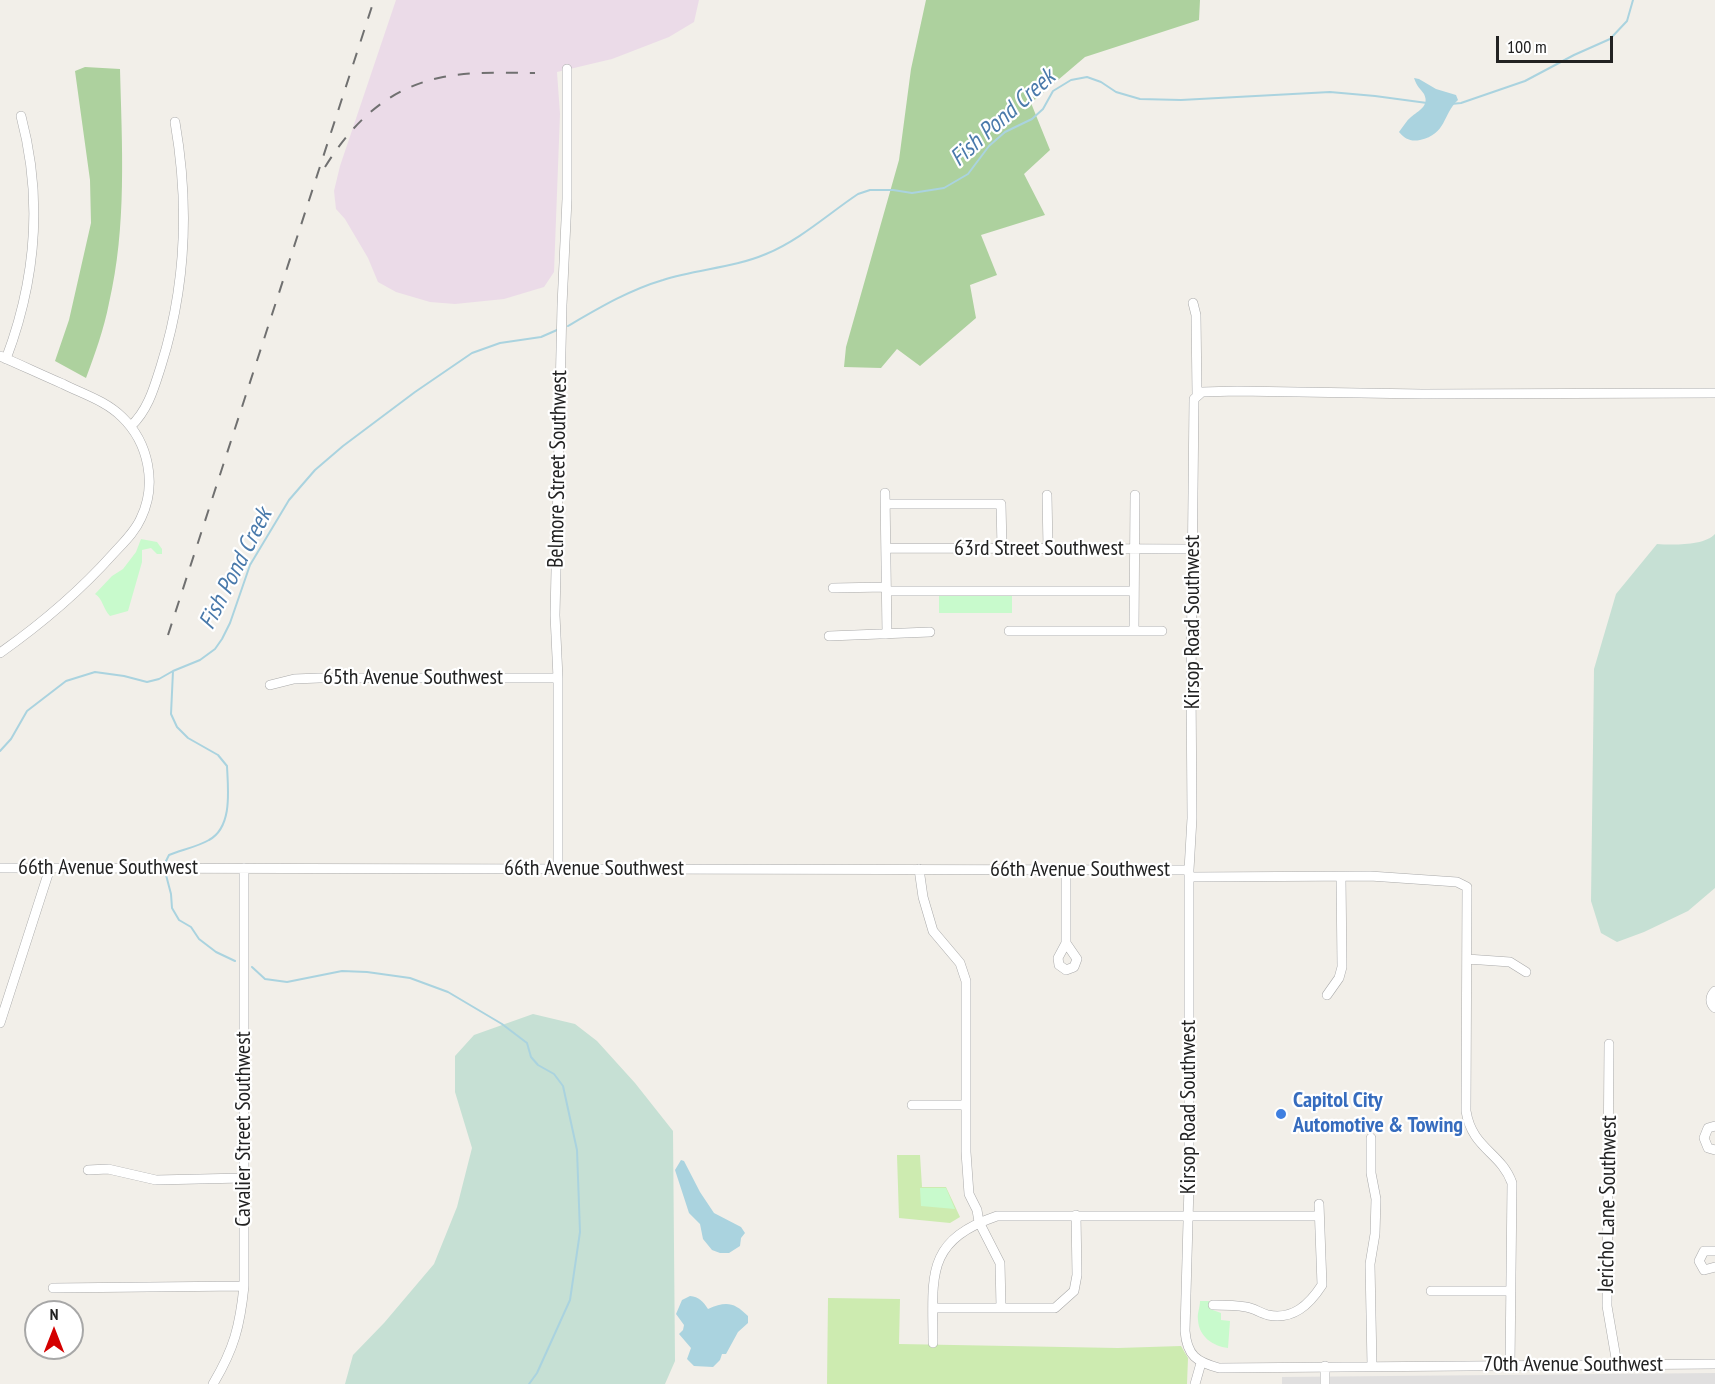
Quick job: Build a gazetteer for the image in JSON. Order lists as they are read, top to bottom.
{
  "streets": {
    "street": [
      "Belmore Street Southwest",
      "63rd Street Southwest",
      "Kirsop Road Southwest",
      "65th Avenue Southwest",
      "66th Avenue Southwest",
      "Cavalier Street Southwest",
      "Jericho Lane Southwest",
      "70th Avenue Southwest"
    ]
  },
  "crossings": [
    ["Belmore Street Southwest", "65th Avenue Southwest"],
    ["Belmore Street Southwest", "66th Avenue Southwest"],
    ["63rd Street Southwest", "Kirsop Road Southwest"],
    ["Kirsop Road Southwest", "66th Avenue Southwest"],
    ["Kirsop Road Southwest", "70th Avenue Southwest"],
    ["66th Avenue Southwest", "Cavalier Street Southwest"],
    ["Jericho Lane Southwest", "70th Avenue Southwest"]
  ],
  "water": ["Fish Pond Creek"],
  "places": ["Capitol City Automotive & Towing"],
  "scale_bar": "100 m",
  "north": "top"
}
